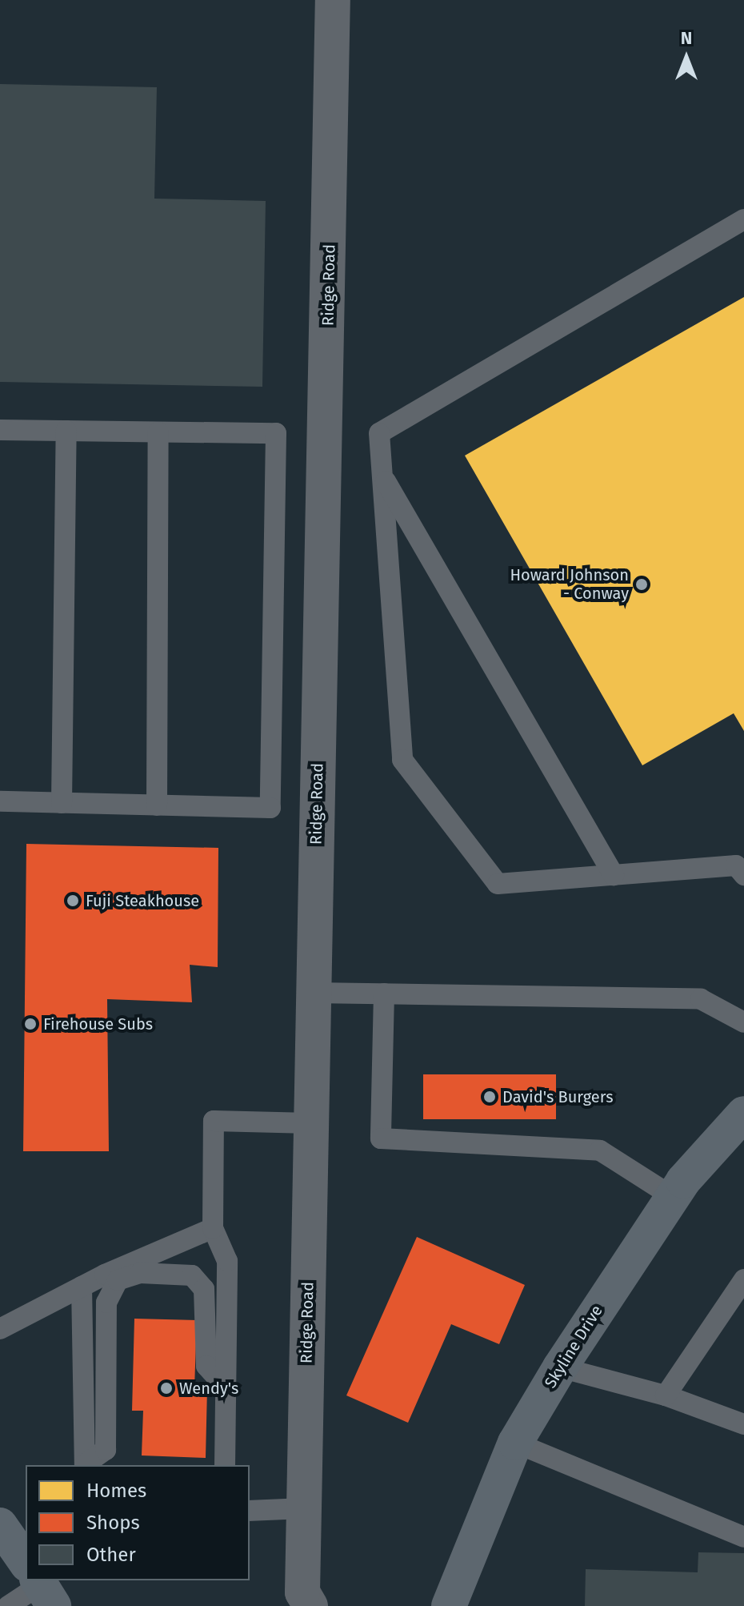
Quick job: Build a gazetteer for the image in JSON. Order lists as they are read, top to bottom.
{
  "streets": {
    "main road": ["Skyline Drive"],
    "street": ["Ridge Road"]
  },
  "places": [
    "Howard Johnson - Conway",
    "Fuji Steakhouse",
    "Firehouse Subs",
    "David's Burgers",
    "Wendy's"
  ],
  "legend": ["Homes", "Shops", "Other"],
  "north": "top"
}
